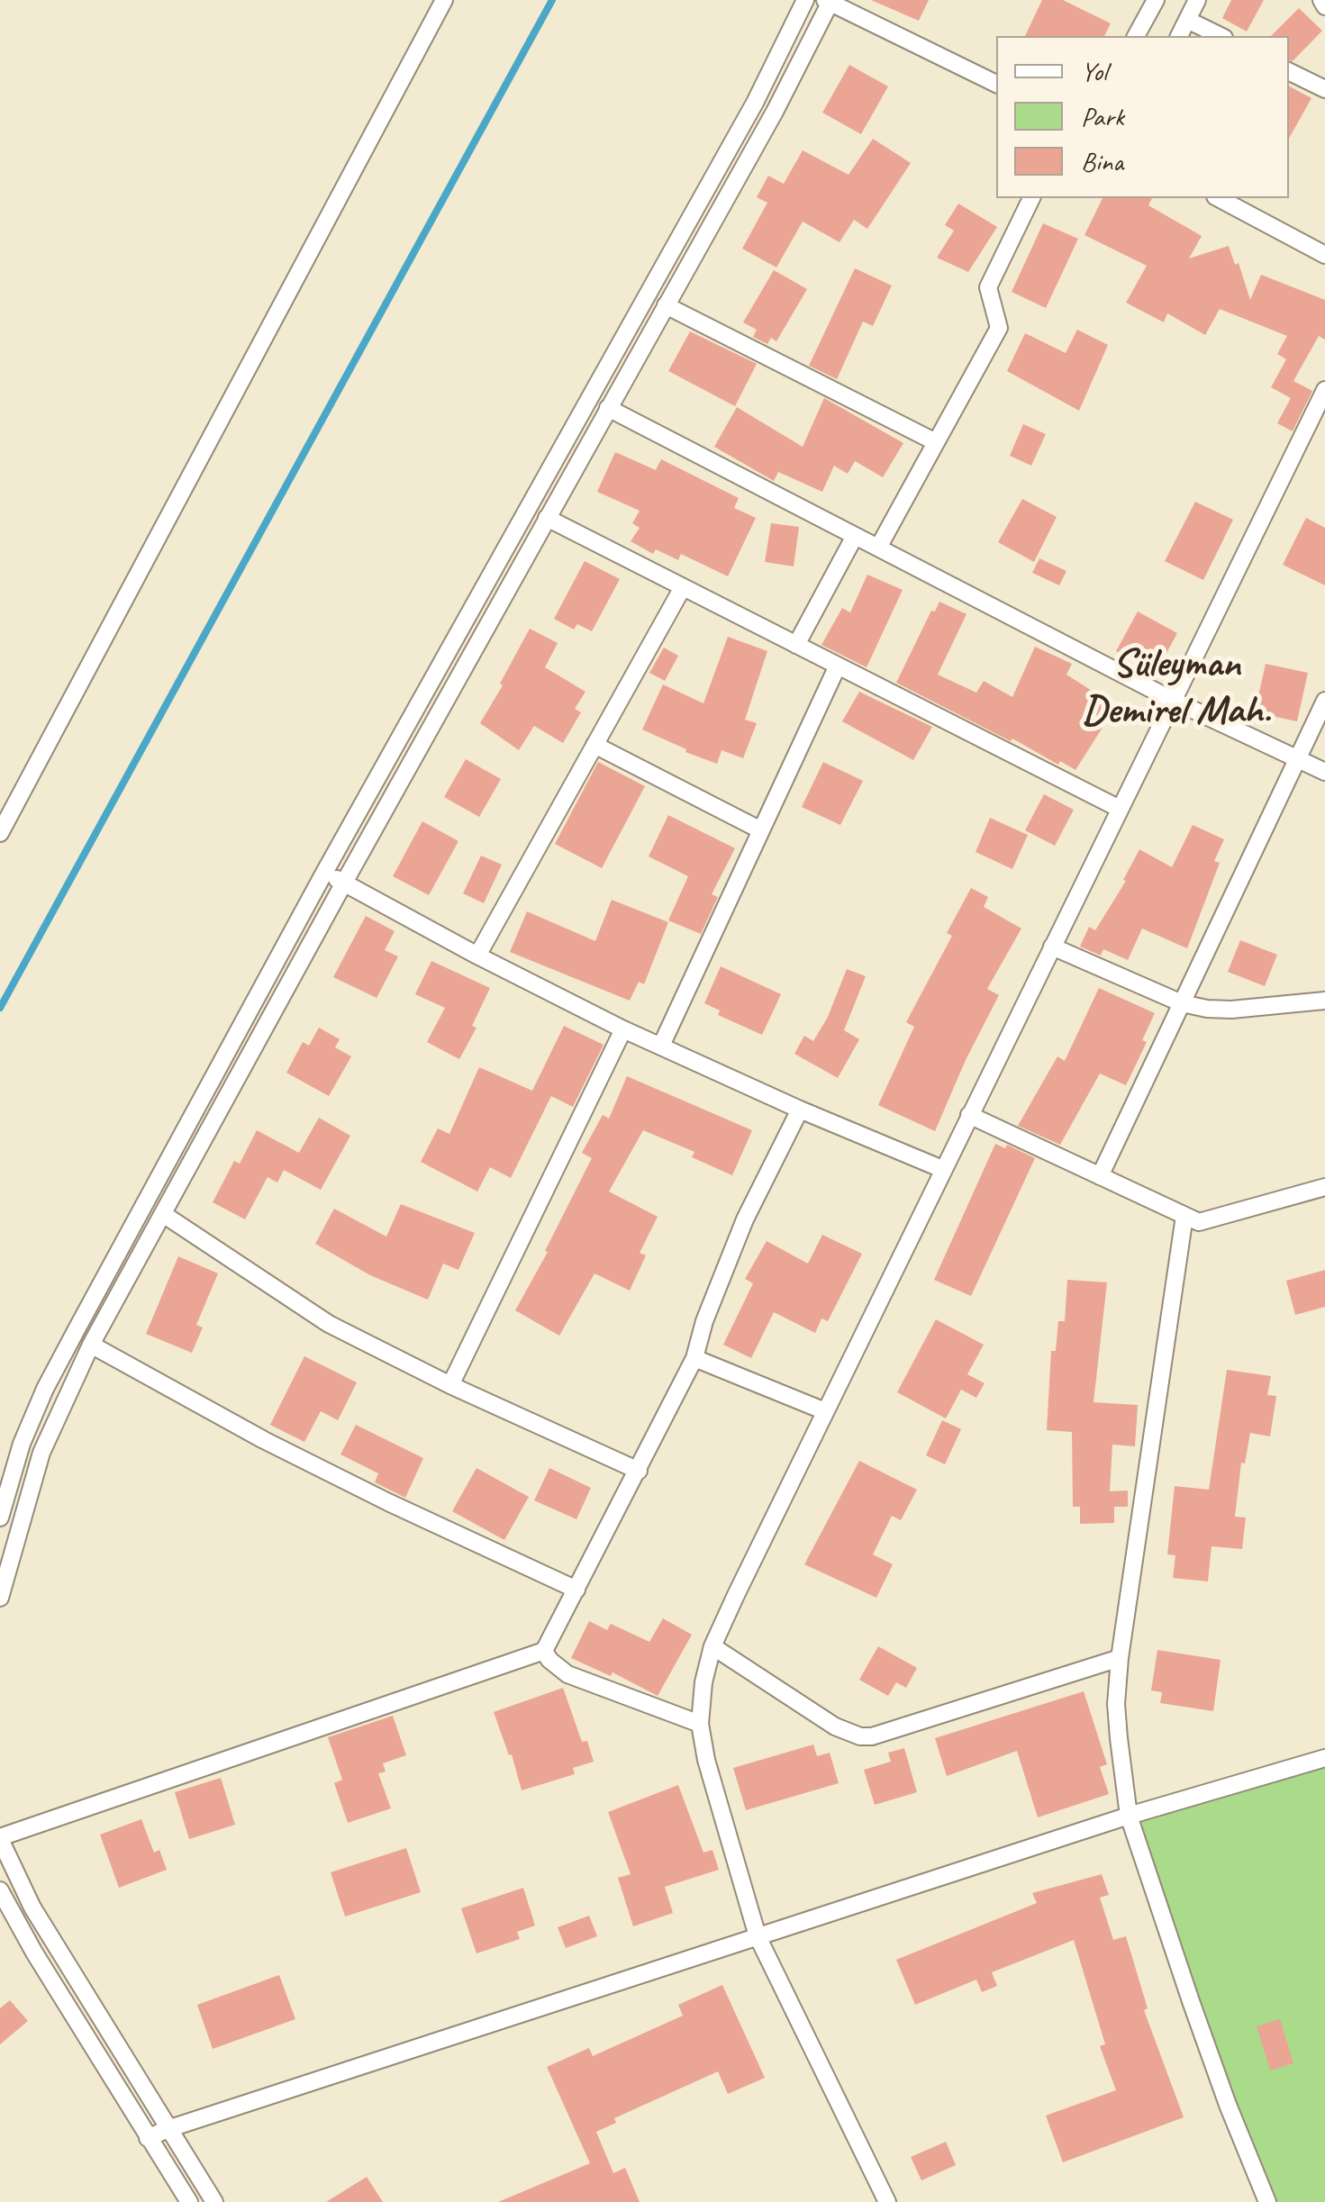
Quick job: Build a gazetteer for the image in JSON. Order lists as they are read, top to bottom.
{
  "districts": ["Süleyman Demirel Mah."],
  "legend": ["Yol", "Park", "Bina"]
}
